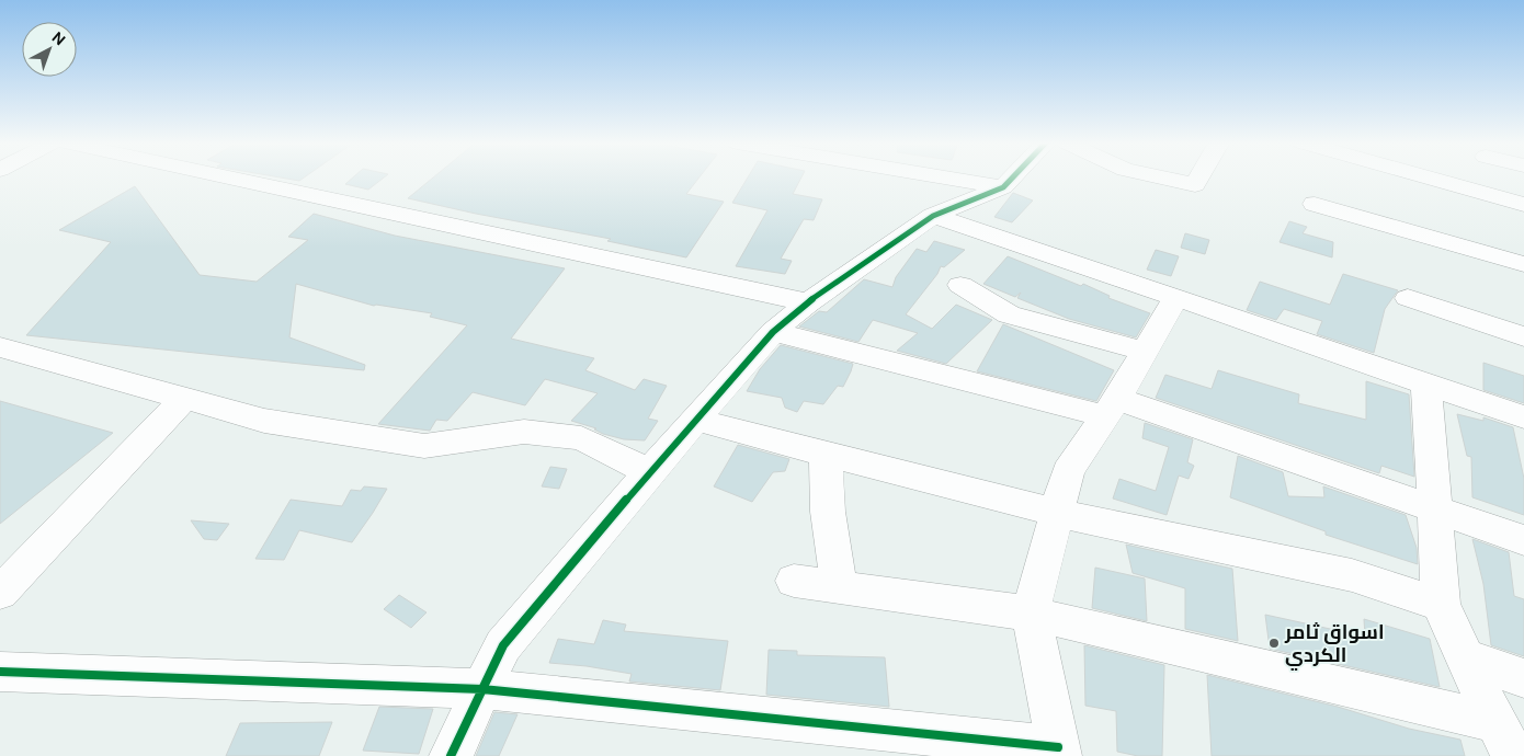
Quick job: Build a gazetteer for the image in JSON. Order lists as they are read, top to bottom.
{
  "places": ["اسواق ثامر الكردي"],
  "north": "top right"
}
